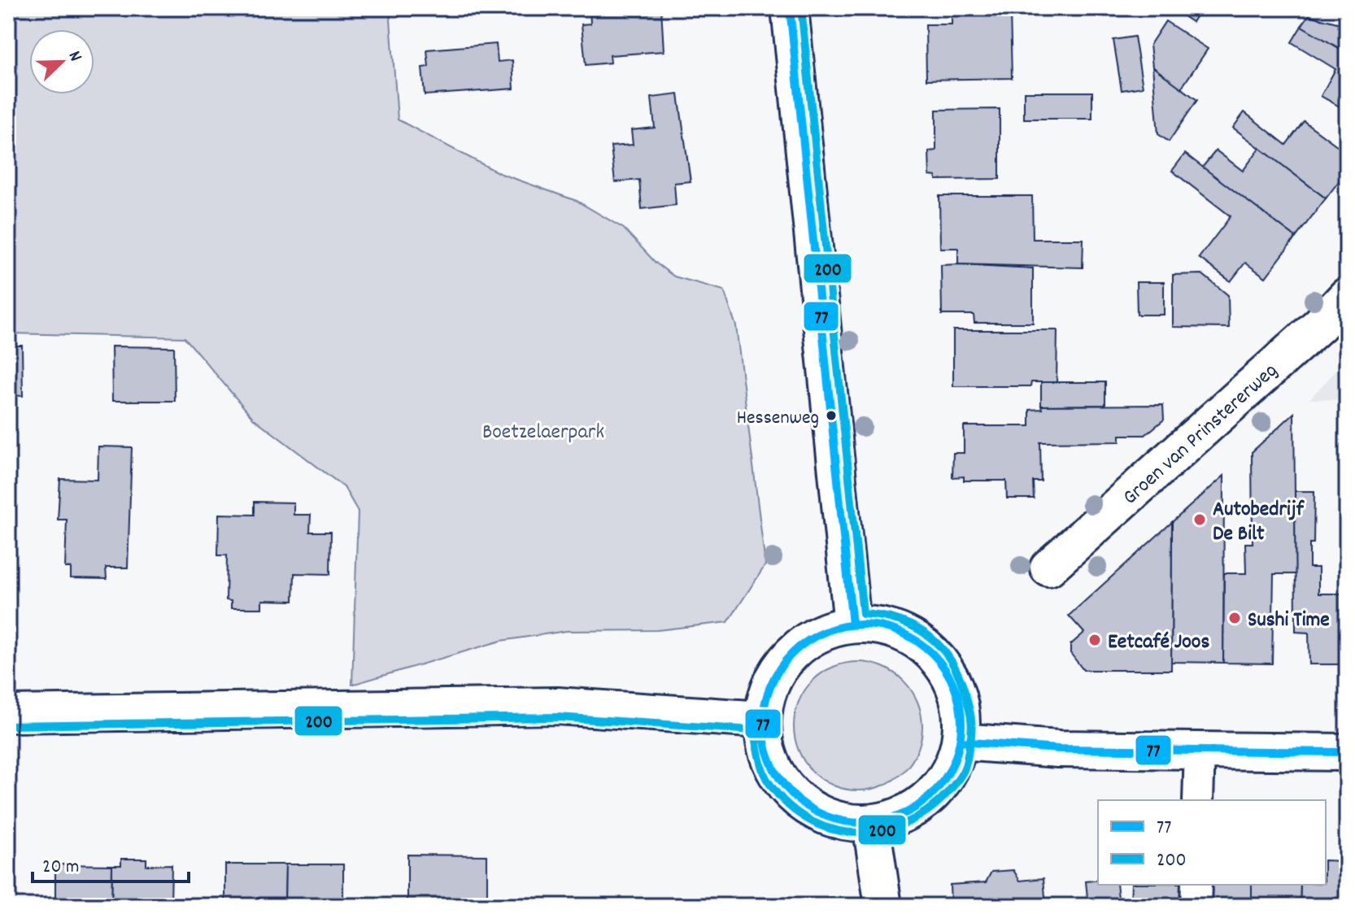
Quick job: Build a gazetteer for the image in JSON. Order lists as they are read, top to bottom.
{
  "streets": {
    "street": ["Groen van Prinstererweg"]
  },
  "parks": ["Boetzelaerpark"],
  "places": [
    "Hessenweg",
    "Autobedrijf De Bilt",
    "Sushi Time",
    "Eetcafé Joos"
  ],
  "lines": ["transit line 77", "transit line 200"],
  "legend": ["77", "200"],
  "scale_bar": "20 m",
  "north": "top right"
}
